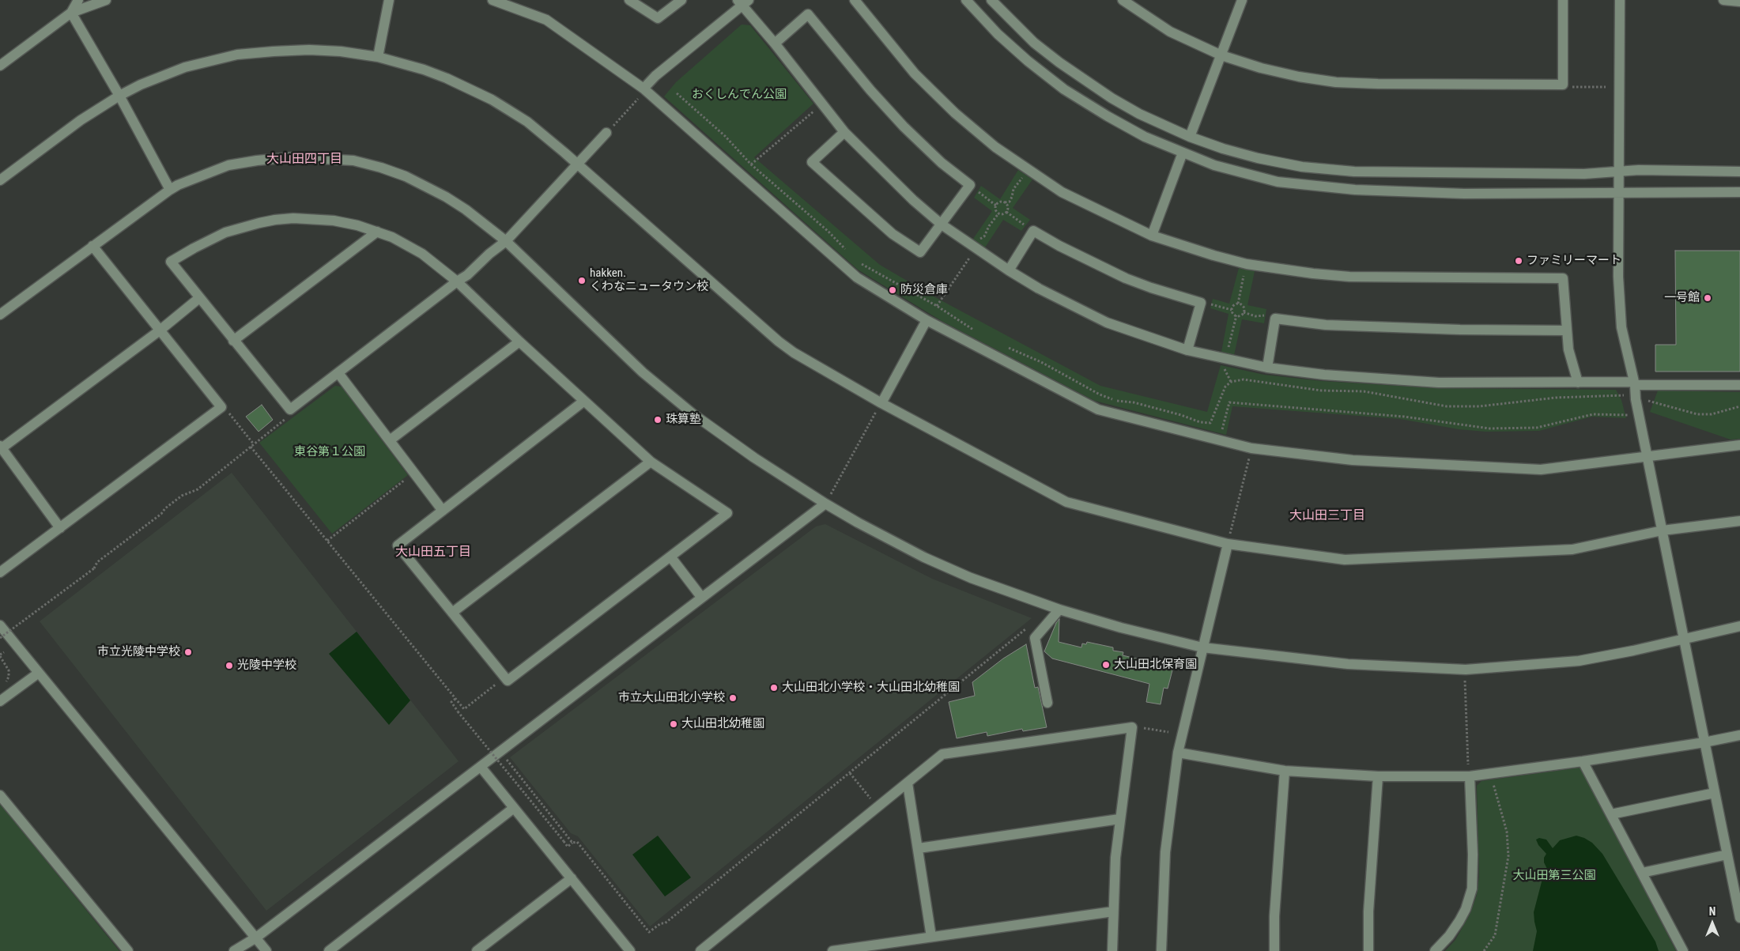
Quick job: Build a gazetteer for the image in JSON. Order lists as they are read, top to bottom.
{
  "districts": ["大山田四丁目", "大山田三丁目", "大山田五丁目"],
  "parks": ["おくしんでん公園", "東谷第１公園", "大山田第三公園"],
  "places": [
    "ファミリーマート",
    "hakken. くわなニュータウン校",
    "防災倉庫",
    "一号館",
    "珠算塾",
    "市立光陵中学校",
    "大山田北保育園",
    "光陵中学校",
    "大山田北小学校・大山田北幼稚園",
    "市立大山田北小学校",
    "大山田北幼稚園"
  ],
  "north": "top"
}
